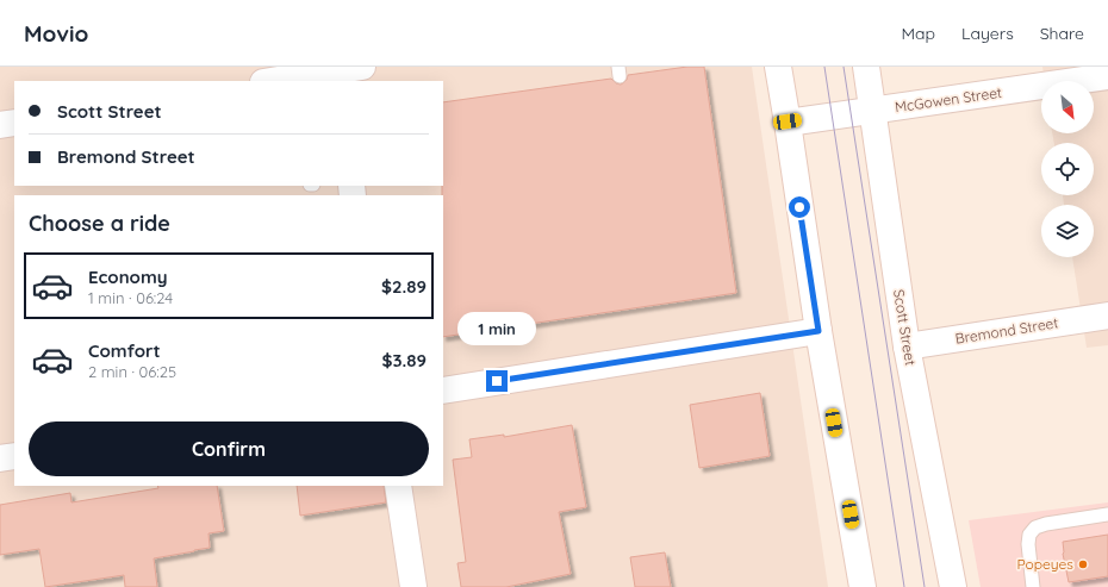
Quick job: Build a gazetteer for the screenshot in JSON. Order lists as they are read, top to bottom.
{
  "streets": {
    "street": ["McGowen Street", "Scott Street", "Bremond Street"]
  },
  "crossings": [
    ["McGowen Street", "Scott Street"],
    ["Scott Street", "Bremond Street"]
  ],
  "places": ["Popeyes"],
  "north": "bottom right",
  "page": {
    "header": "Movio",
    "nav": ["Map", "Layers", "Share"],
    "banner": ["Scott Street", "Bremond Street"],
    "heading": "Choose a ride",
    "list": [
      {
        "name": "Economy",
        "note": "1 min · 06:24",
        "value": "$2.89"
      },
      {
        "name": "Comfort",
        "note": "2 min · 06:25",
        "value": "$3.89"
      }
    ],
    "bubble": "1 min",
    "buttons": "Confirm"
  }
}
